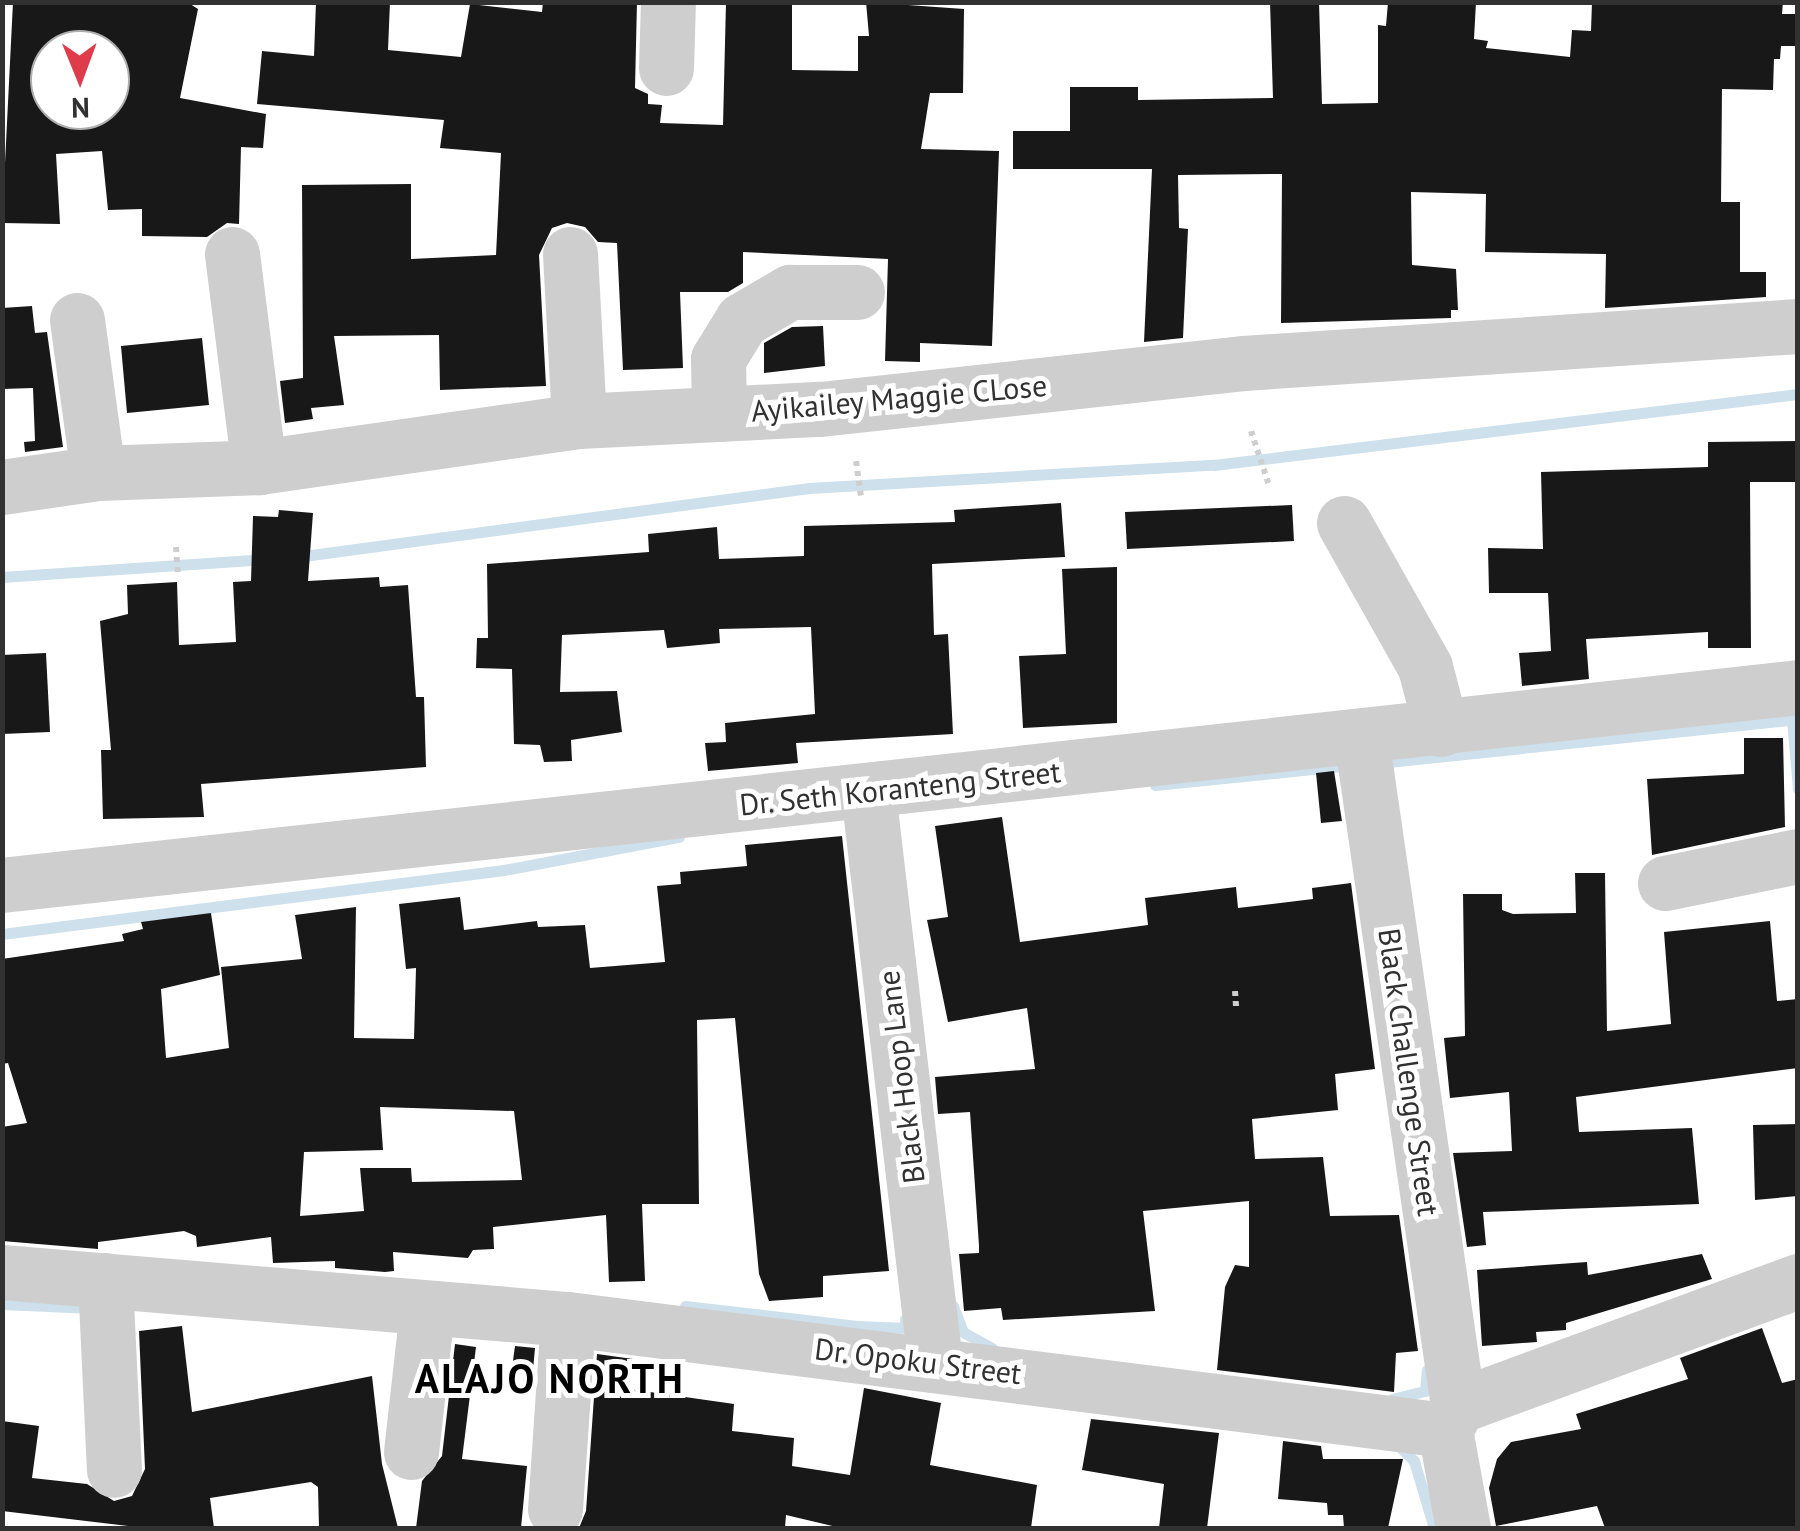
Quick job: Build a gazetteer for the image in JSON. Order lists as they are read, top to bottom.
{
  "streets": {
    "street": [
      "Ayikailey Maggie CLose",
      "Dr. Seth Koranteng Street",
      "Black Challenge Street",
      "Black Hoop Lane",
      "Dr. Opoku Street"
    ]
  },
  "crossings": [
    ["Dr. Seth Koranteng Street", "Black Challenge Street"],
    ["Dr. Seth Koranteng Street", "Black Hoop Lane"],
    ["Black Challenge Street", "Dr. Opoku Street"],
    ["Black Hoop Lane", "Dr. Opoku Street"]
  ],
  "districts": ["ALAJO NORTH"],
  "north": "bottom"
}
